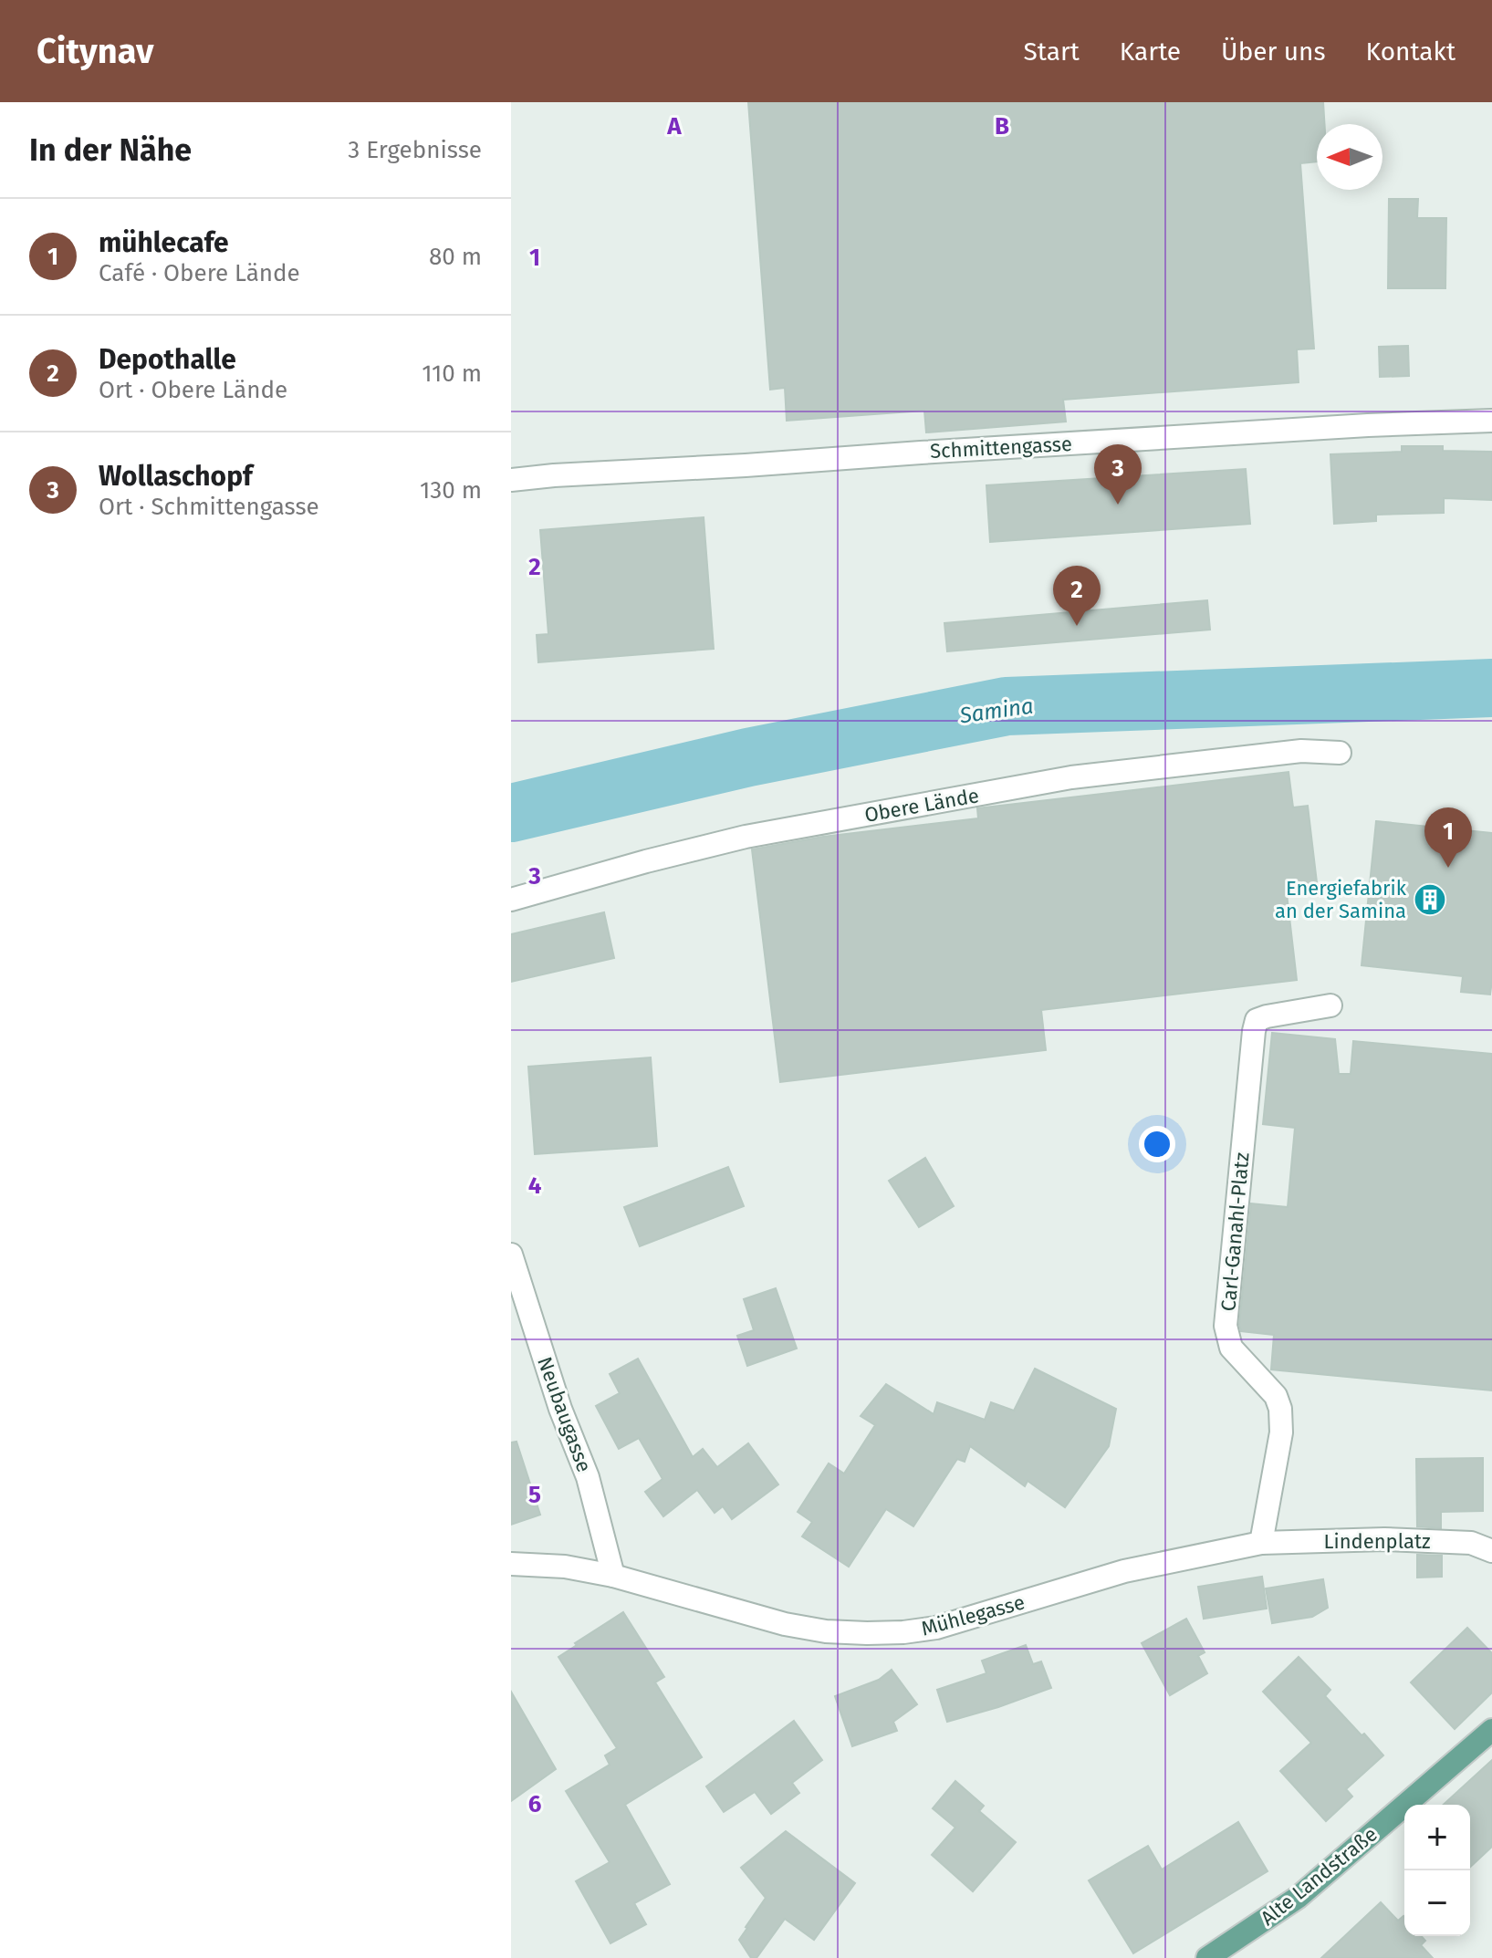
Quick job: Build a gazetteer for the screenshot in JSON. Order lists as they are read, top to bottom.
{
  "streets": {
    "main road": ["Alte Landstraße"],
    "street": [
      "Schmittengasse",
      "Obere Lände",
      "Carl-Ganahl-Platz",
      "Neubaugasse",
      "Lindenplatz",
      "Mühlegasse"
    ]
  },
  "crossings": [
    ["Carl-Ganahl-Platz", "Lindenplatz"],
    ["Carl-Ganahl-Platz", "Mühlegasse"],
    ["Neubaugasse", "Mühlegasse"],
    ["Lindenplatz", "Mühlegasse"]
  ],
  "water": ["Samina"],
  "places": {
    "building": ["Energiefabrik an der Samina"]
  },
  "north": "left",
  "page": {
    "header": "Citynav",
    "nav": [
      "Start",
      "Karte",
      "Über uns",
      "Kontakt"
    ],
    "heading": ["In der Nähe", "3 Ergebnisse"],
    "list": [
      {
        "mark": "1",
        "name": "mühlecafe",
        "note": "Café · Obere Lände",
        "value": "80 m"
      },
      {
        "mark": "2",
        "name": "Depothalle",
        "note": "Ort · Obere Lände",
        "value": "110 m"
      },
      {
        "mark": "3",
        "name": "Wollaschopf",
        "note": "Ort · Schmittengasse",
        "value": "130 m"
      }
    ],
    "pins": ["3", "2", "1"],
    "map_buttons": ["+", "−"]
  },
  "grid": {
    "columns": ["A", "B"],
    "rows": [
      "1",
      "2",
      "3",
      "4",
      "5",
      "6"
    ]
  }
}
